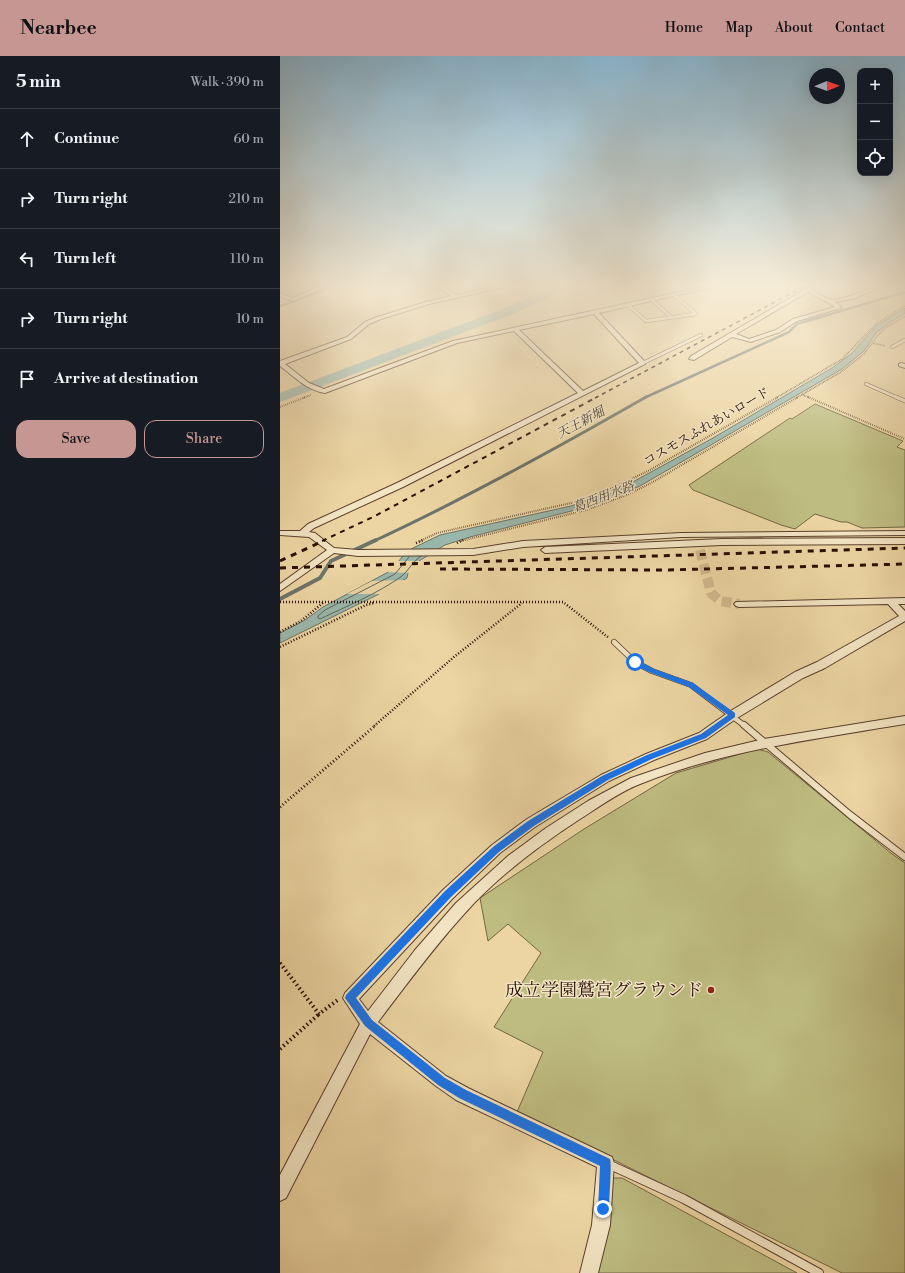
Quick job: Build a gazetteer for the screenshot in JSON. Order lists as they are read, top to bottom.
{
  "streets": {
    "path": ["コスモスふれあいロード"]
  },
  "water": ["天王新堀", "葛西用水路"],
  "places": ["成立学園鷲宮グラウンド"],
  "north": "right",
  "page": {
    "header": "Nearbee",
    "nav": [
      "Home",
      "Map",
      "About",
      "Contact"
    ],
    "heading": ["5 min", "Walk · 390 m"],
    "map_buttons": ["+", "−"],
    "list": [
      ["Continue", "60 m"],
      ["Turn right", "210 m"],
      ["Turn left", "110 m"],
      ["Turn right", "10 m"],
      "Arrive at destination"
    ],
    "buttons": ["Save", "Share"]
  }
}
